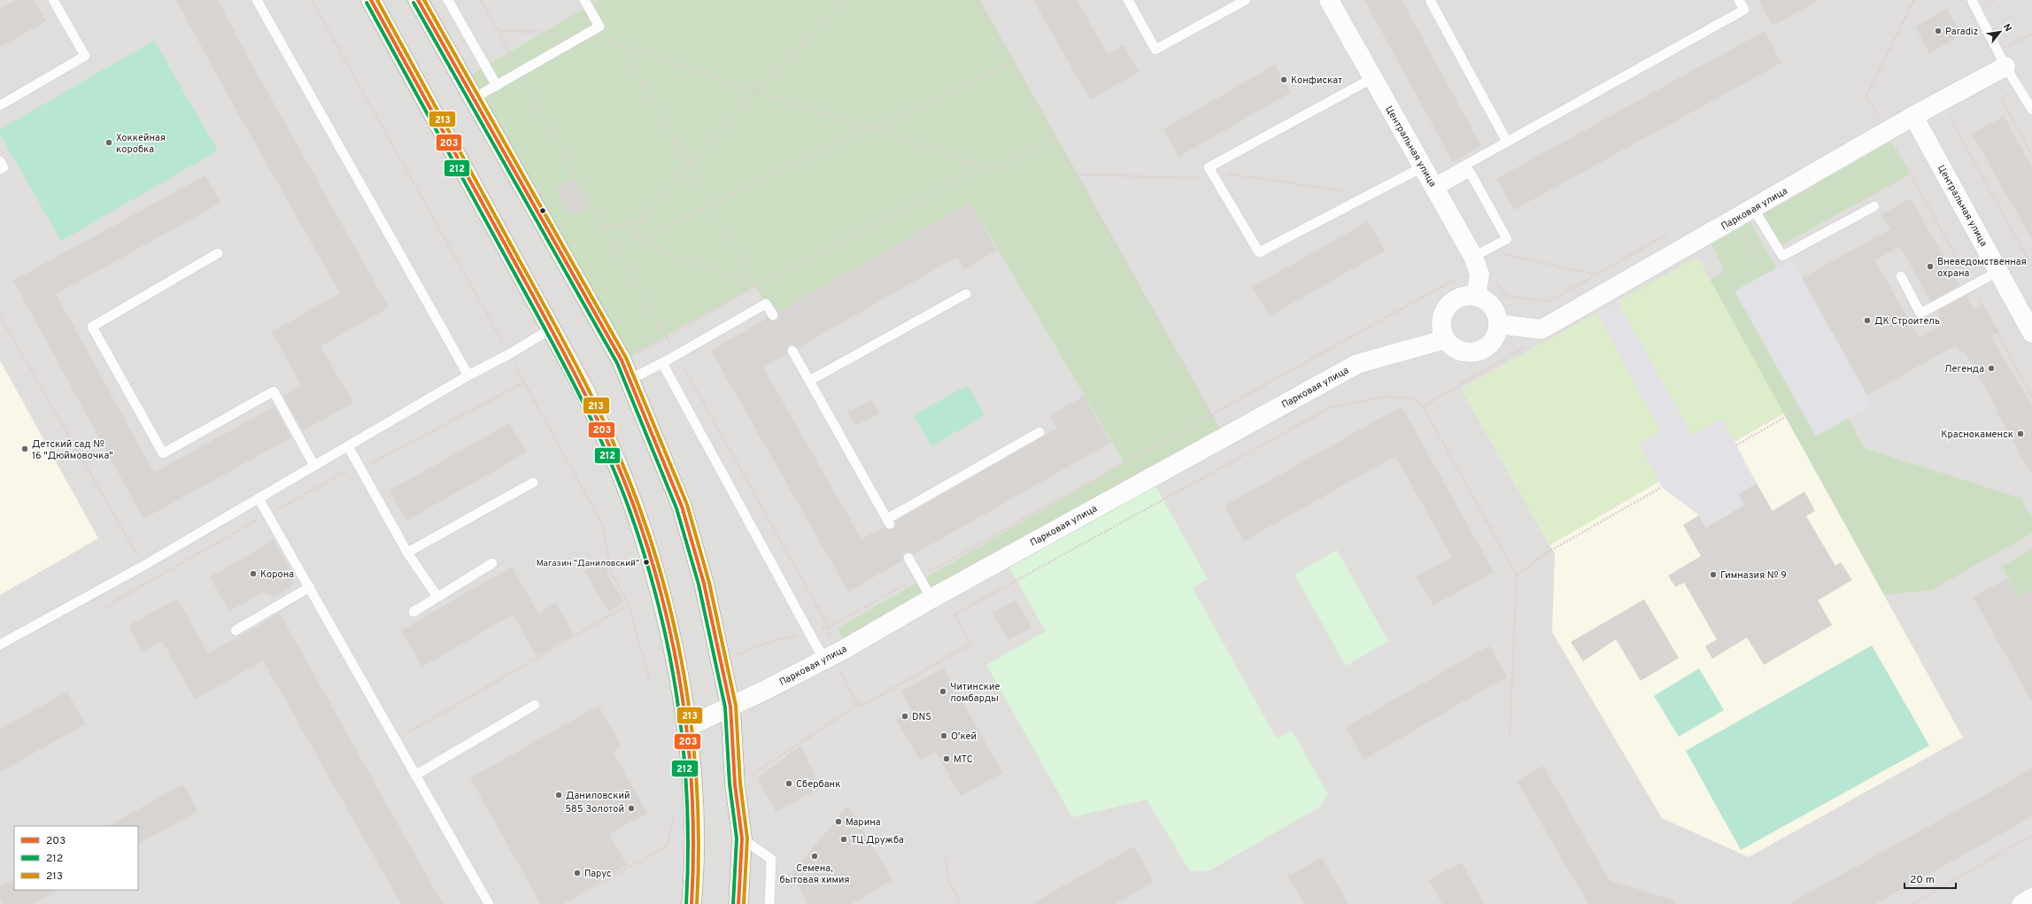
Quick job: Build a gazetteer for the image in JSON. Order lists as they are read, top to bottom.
{
  "streets": {
    "street": ["Центральная улица", "Парковая улица"]
  },
  "crossings": [
    ["Центральная улица", "Парковая улица"]
  ],
  "places": [
    "Paradiz",
    "Конфискат",
    "Хоккейная коробка",
    "Вневедомственная охрана",
    "ДК Строитель",
    "Легенда",
    "Краснокаменск",
    "Детский сад № 16 \"Дюймовочка\"",
    "Магазин \"Даниловский\"",
    "Корона",
    "Гимназия № 9",
    "Читинские ломбарды",
    "DNS",
    "О'кей",
    "МТС",
    "Сбербанк",
    "Даниловский",
    "585 Золотой",
    "Марина",
    "ТЦ Дружба",
    "Семена, бытовая химия",
    "Парус"
  ],
  "lines": ["transit line 203", "transit line 213", "transit line 212"],
  "legend": ["203", "212", "213"],
  "scale_bar": "20 m",
  "north": "top right"
}
